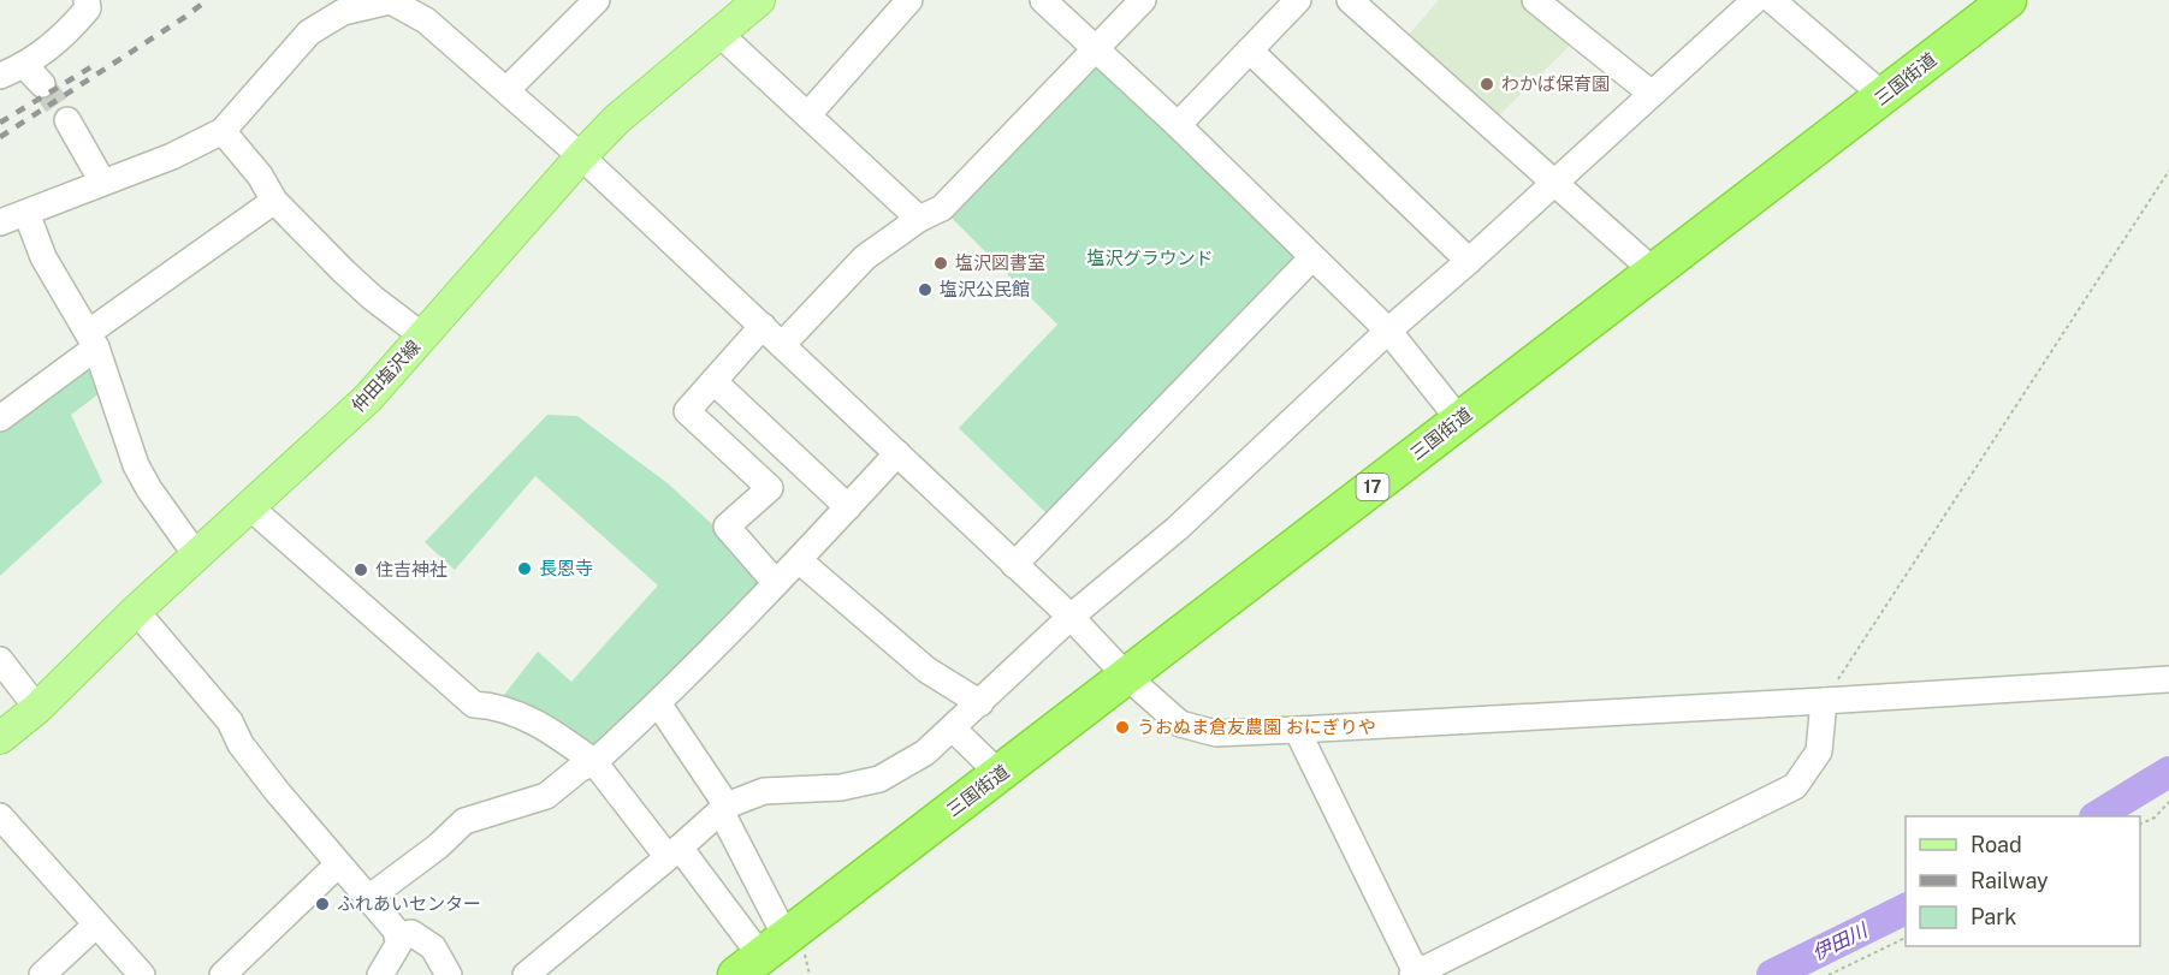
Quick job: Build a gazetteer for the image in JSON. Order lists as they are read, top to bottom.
{
  "streets": {
    "highway": ["三国街道", "17"],
    "main road": ["仲田塩沢線"]
  },
  "water": ["伊田川"],
  "parks": ["塩沢グラウンド"],
  "places": [
    "わかば保育園",
    "塩沢図書室",
    "塩沢公民館",
    "長恩寺",
    "住吉神社",
    "うおぬま倉友農園 おにぎりや",
    "ふれあいセンター"
  ],
  "legend": ["Road", "Railway", "Park"]
}
